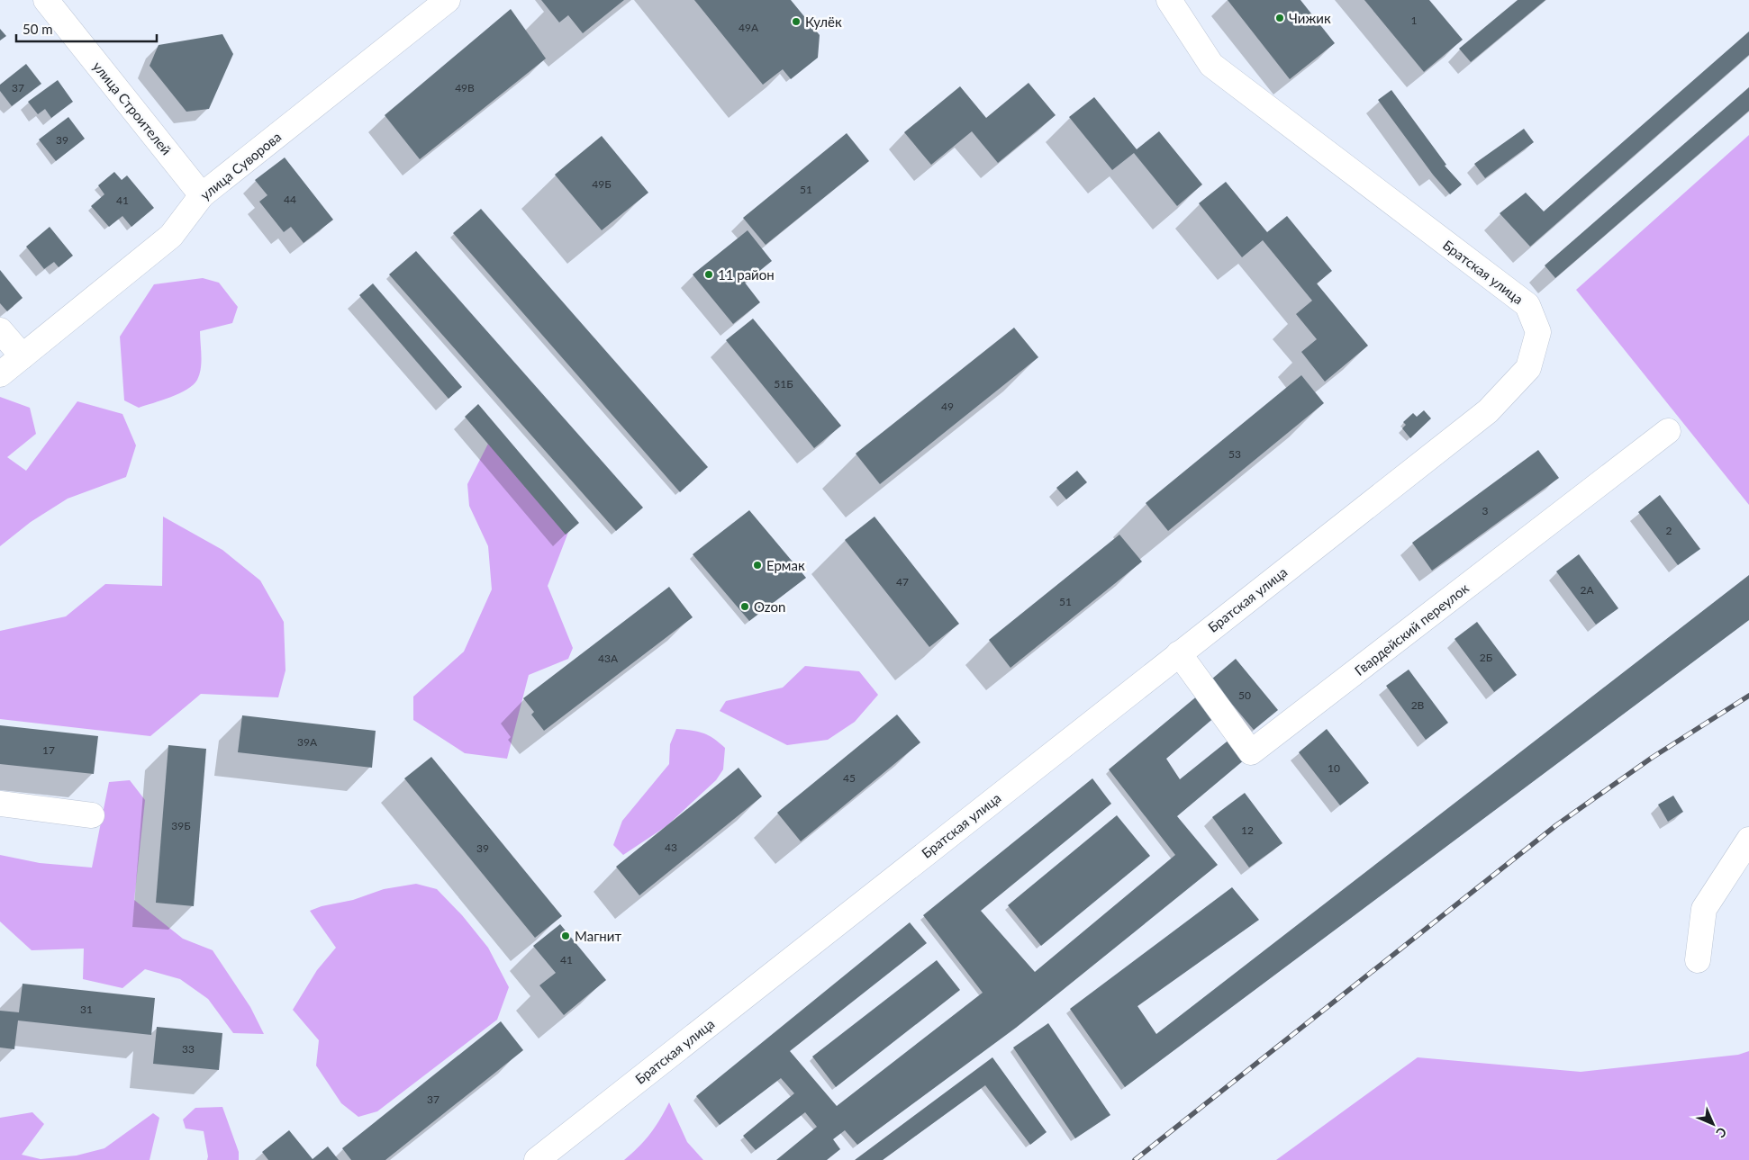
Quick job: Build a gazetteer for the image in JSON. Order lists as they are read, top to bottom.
{
  "streets": {
    "street": [
      "улица Строителей",
      "улица Суворова",
      "Братская улица",
      "Гвардейский переулок"
    ]
  },
  "crossings": [
    ["улица Строителей", "улица Суворова"],
    ["Братская улица", "Гвардейский переулок"]
  ],
  "places": [
    "Чижик",
    "Кулёк",
    "11 район",
    "Ермак",
    "Ozon",
    "Магнит"
  ],
  "house_numbers": [
    "1",
    "49А",
    "37",
    "49В",
    "39",
    "49Б",
    "51",
    "44",
    "41",
    "51Б",
    "49",
    "53",
    "3",
    "2",
    "47",
    "2А",
    "51",
    "2Б",
    "43А",
    "50",
    "2В",
    "39А",
    "17",
    "10",
    "45",
    "39Б",
    "12",
    "43",
    "39",
    "41",
    "31",
    "33",
    "37"
  ],
  "scale_bar": "50 m",
  "north": "bottom right"
}
